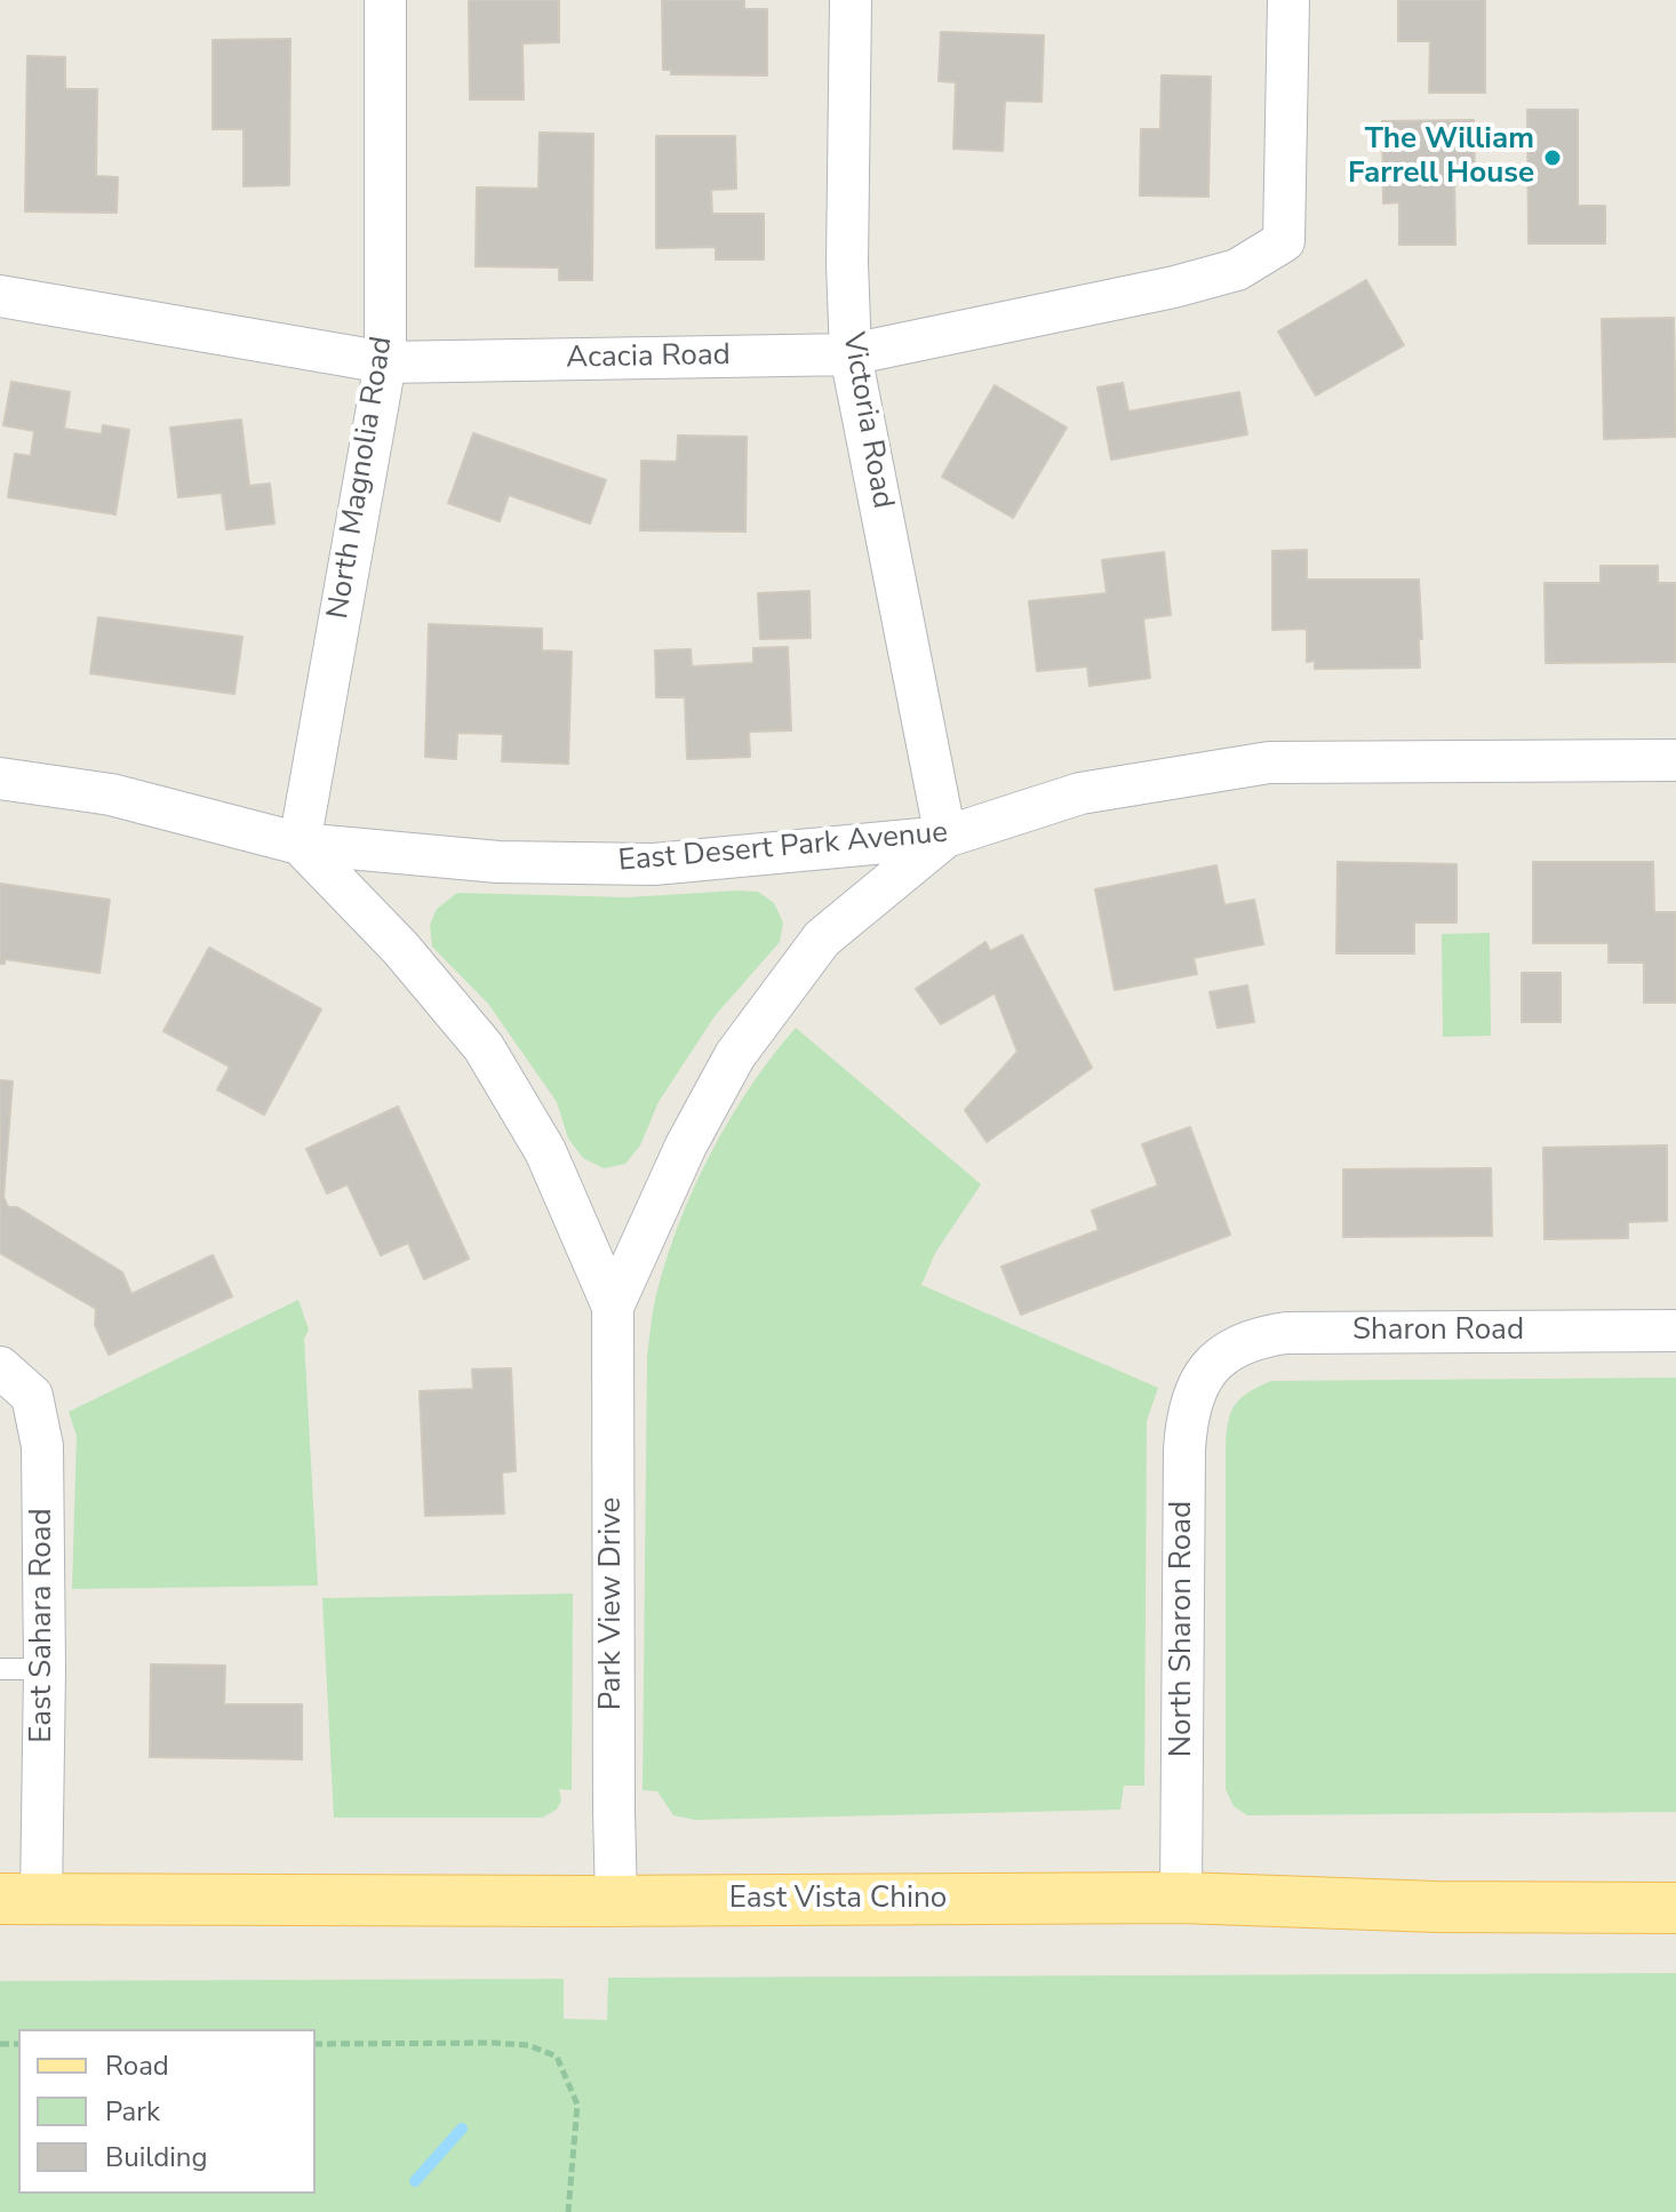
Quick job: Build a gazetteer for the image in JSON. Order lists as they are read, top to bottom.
{
  "streets": {
    "main road": ["East Vista Chino"],
    "street": [
      "Acacia Road",
      "Victoria Road",
      "North Magnolia Road",
      "East Desert Park Avenue",
      "Sharon Road",
      "Park View Drive",
      "East Sahara Road",
      "North Sharon Road"
    ]
  },
  "crossings": [
    ["Acacia Road", "Victoria Road"],
    ["Acacia Road", "North Magnolia Road"],
    ["Victoria Road", "East Desert Park Avenue"],
    ["Victoria Road", "Park View Drive"],
    ["North Magnolia Road", "East Desert Park Avenue"],
    ["North Magnolia Road", "Park View Drive"],
    ["East Desert Park Avenue", "Park View Drive"],
    ["Sharon Road", "North Sharon Road"],
    ["Park View Drive", "East Vista Chino"],
    ["East Sahara Road", "East Vista Chino"],
    ["North Sharon Road", "East Vista Chino"]
  ],
  "places": ["The William Farrell House"],
  "legend": ["Road", "Park", "Building"]
}
